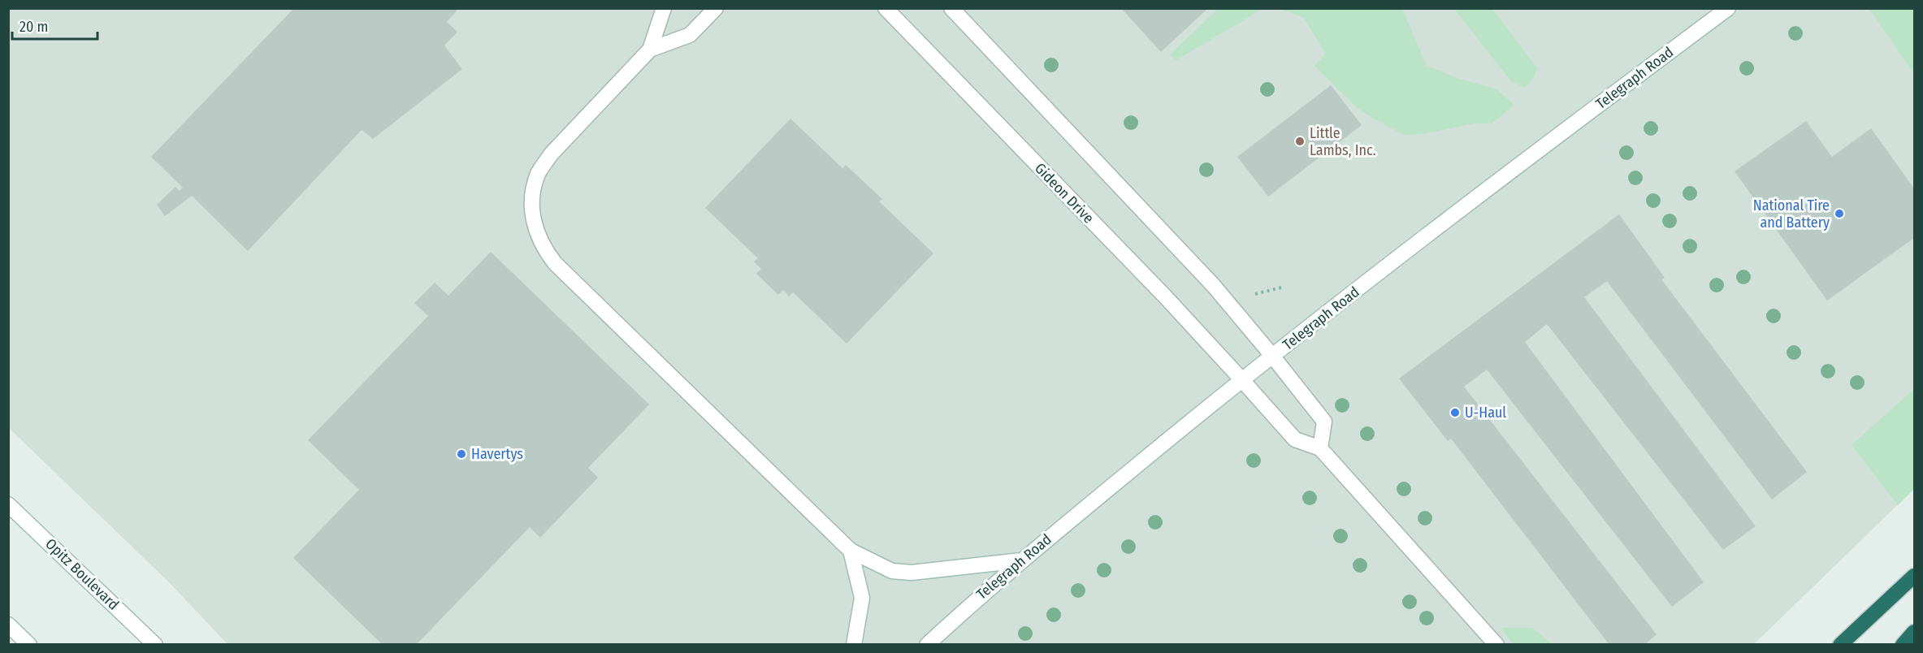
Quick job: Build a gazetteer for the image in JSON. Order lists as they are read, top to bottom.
{
  "streets": {
    "main road": ["Telegraph Road", "Gideon Drive", "Opitz Boulevard"]
  },
  "crossings": [
    ["Telegraph Road", "Gideon Drive"]
  ],
  "places": [
    "Little Lambs, Inc.",
    "National Tire and Battery",
    "U-Haul",
    "Havertys"
  ],
  "scale_bar": "20 m"
}
